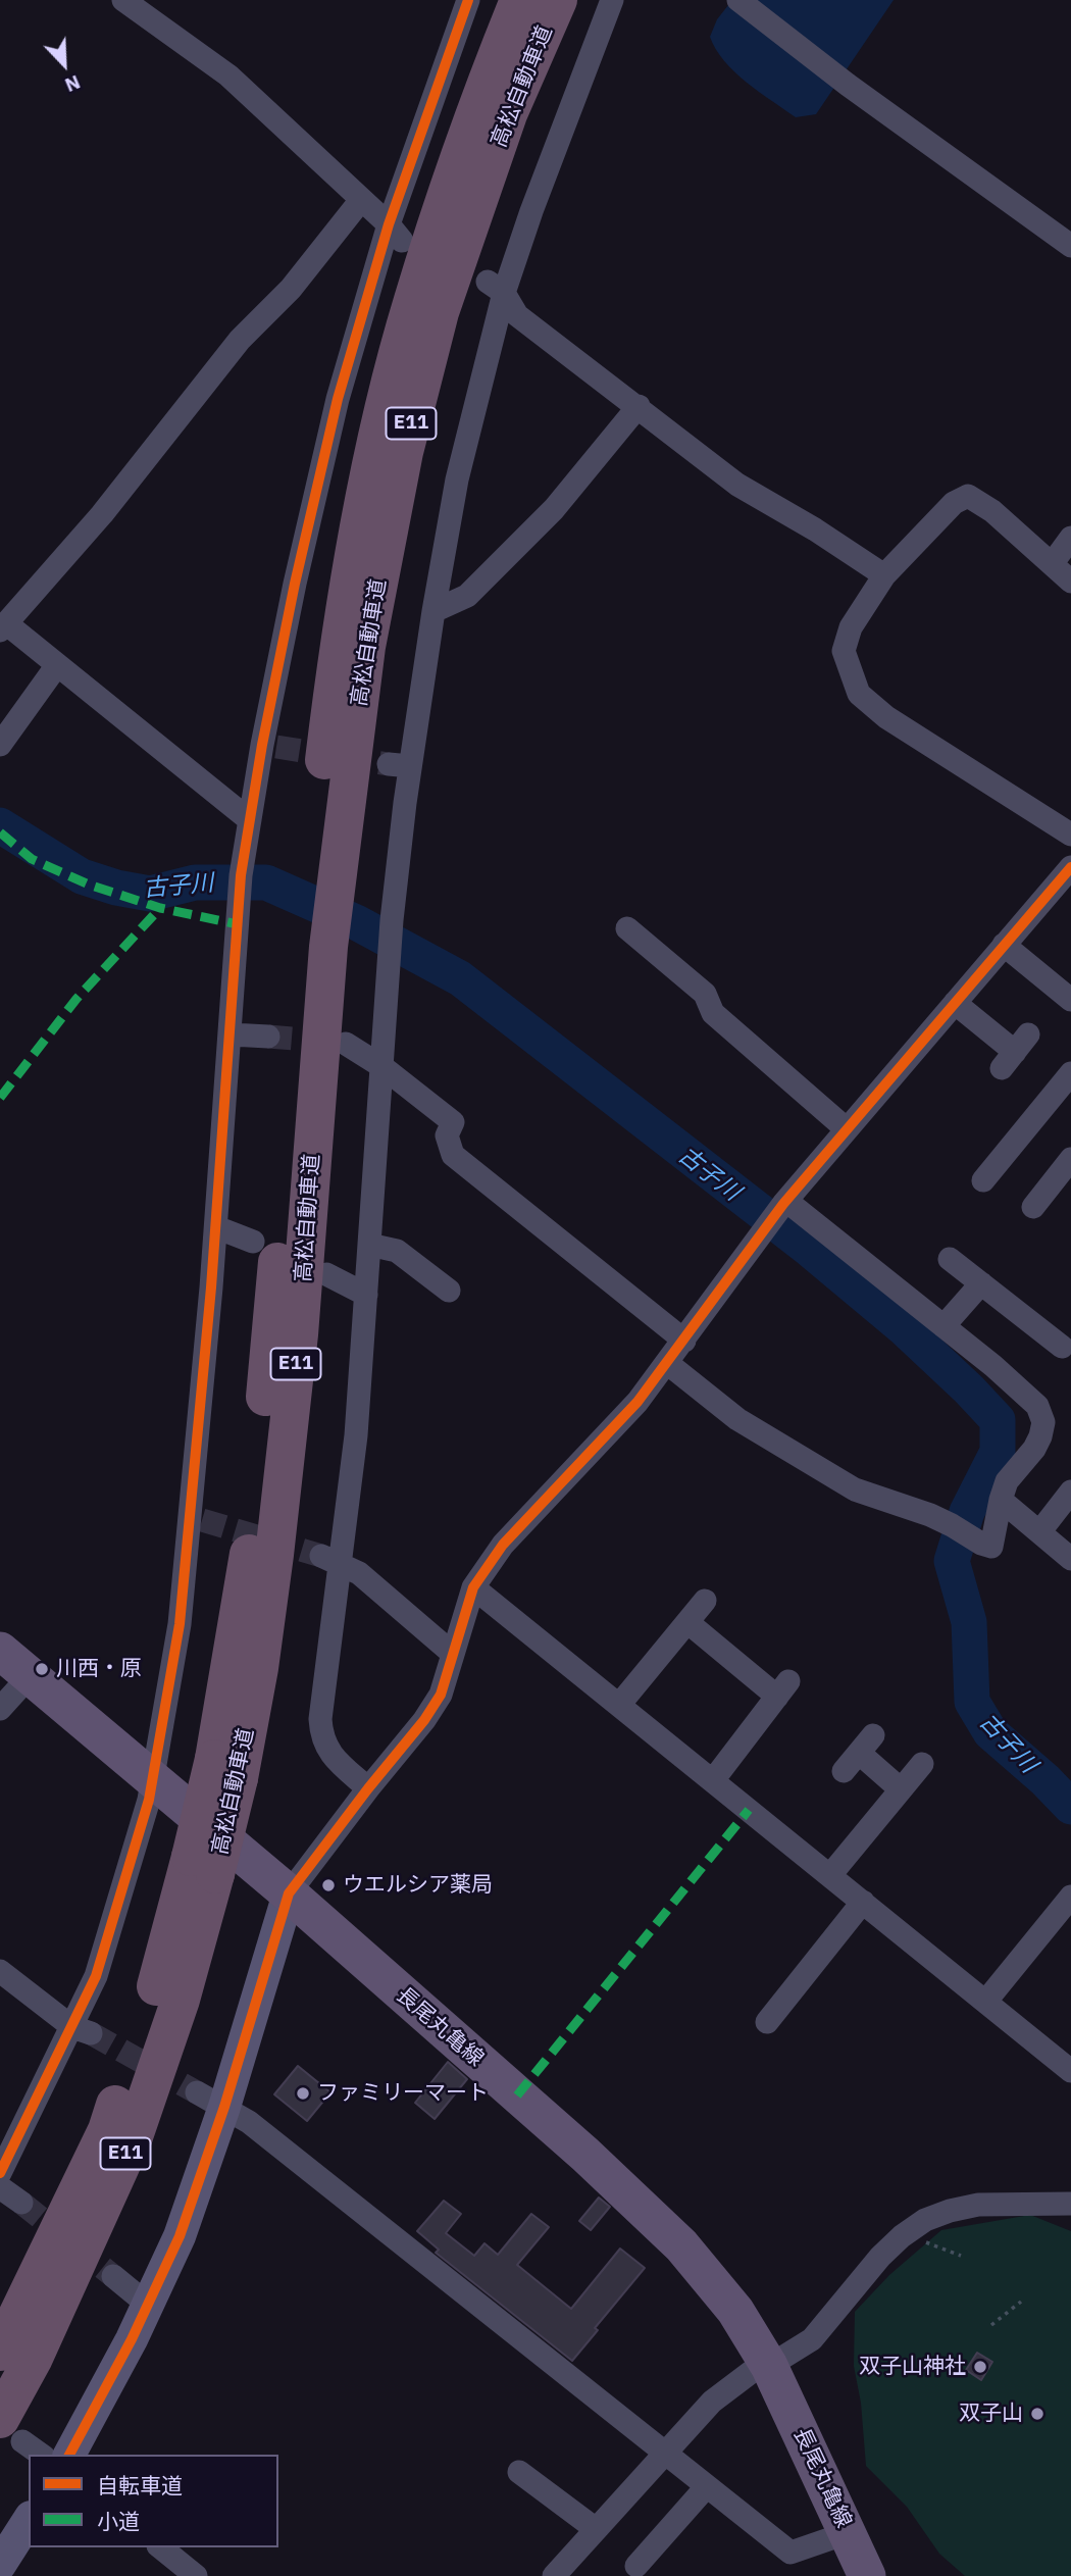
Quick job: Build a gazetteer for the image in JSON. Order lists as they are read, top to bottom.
{
  "streets": {
    "highway": ["高松自動車道", "E11"],
    "main road": ["長尾丸亀線"]
  },
  "water": ["古子川"],
  "places": [
    "川西・原",
    "ウエルシア薬局",
    "ファミリーマート",
    "双子山神社",
    "双子山"
  ],
  "legend": ["自転車道", "小道"],
  "north": "bottom right"
}
